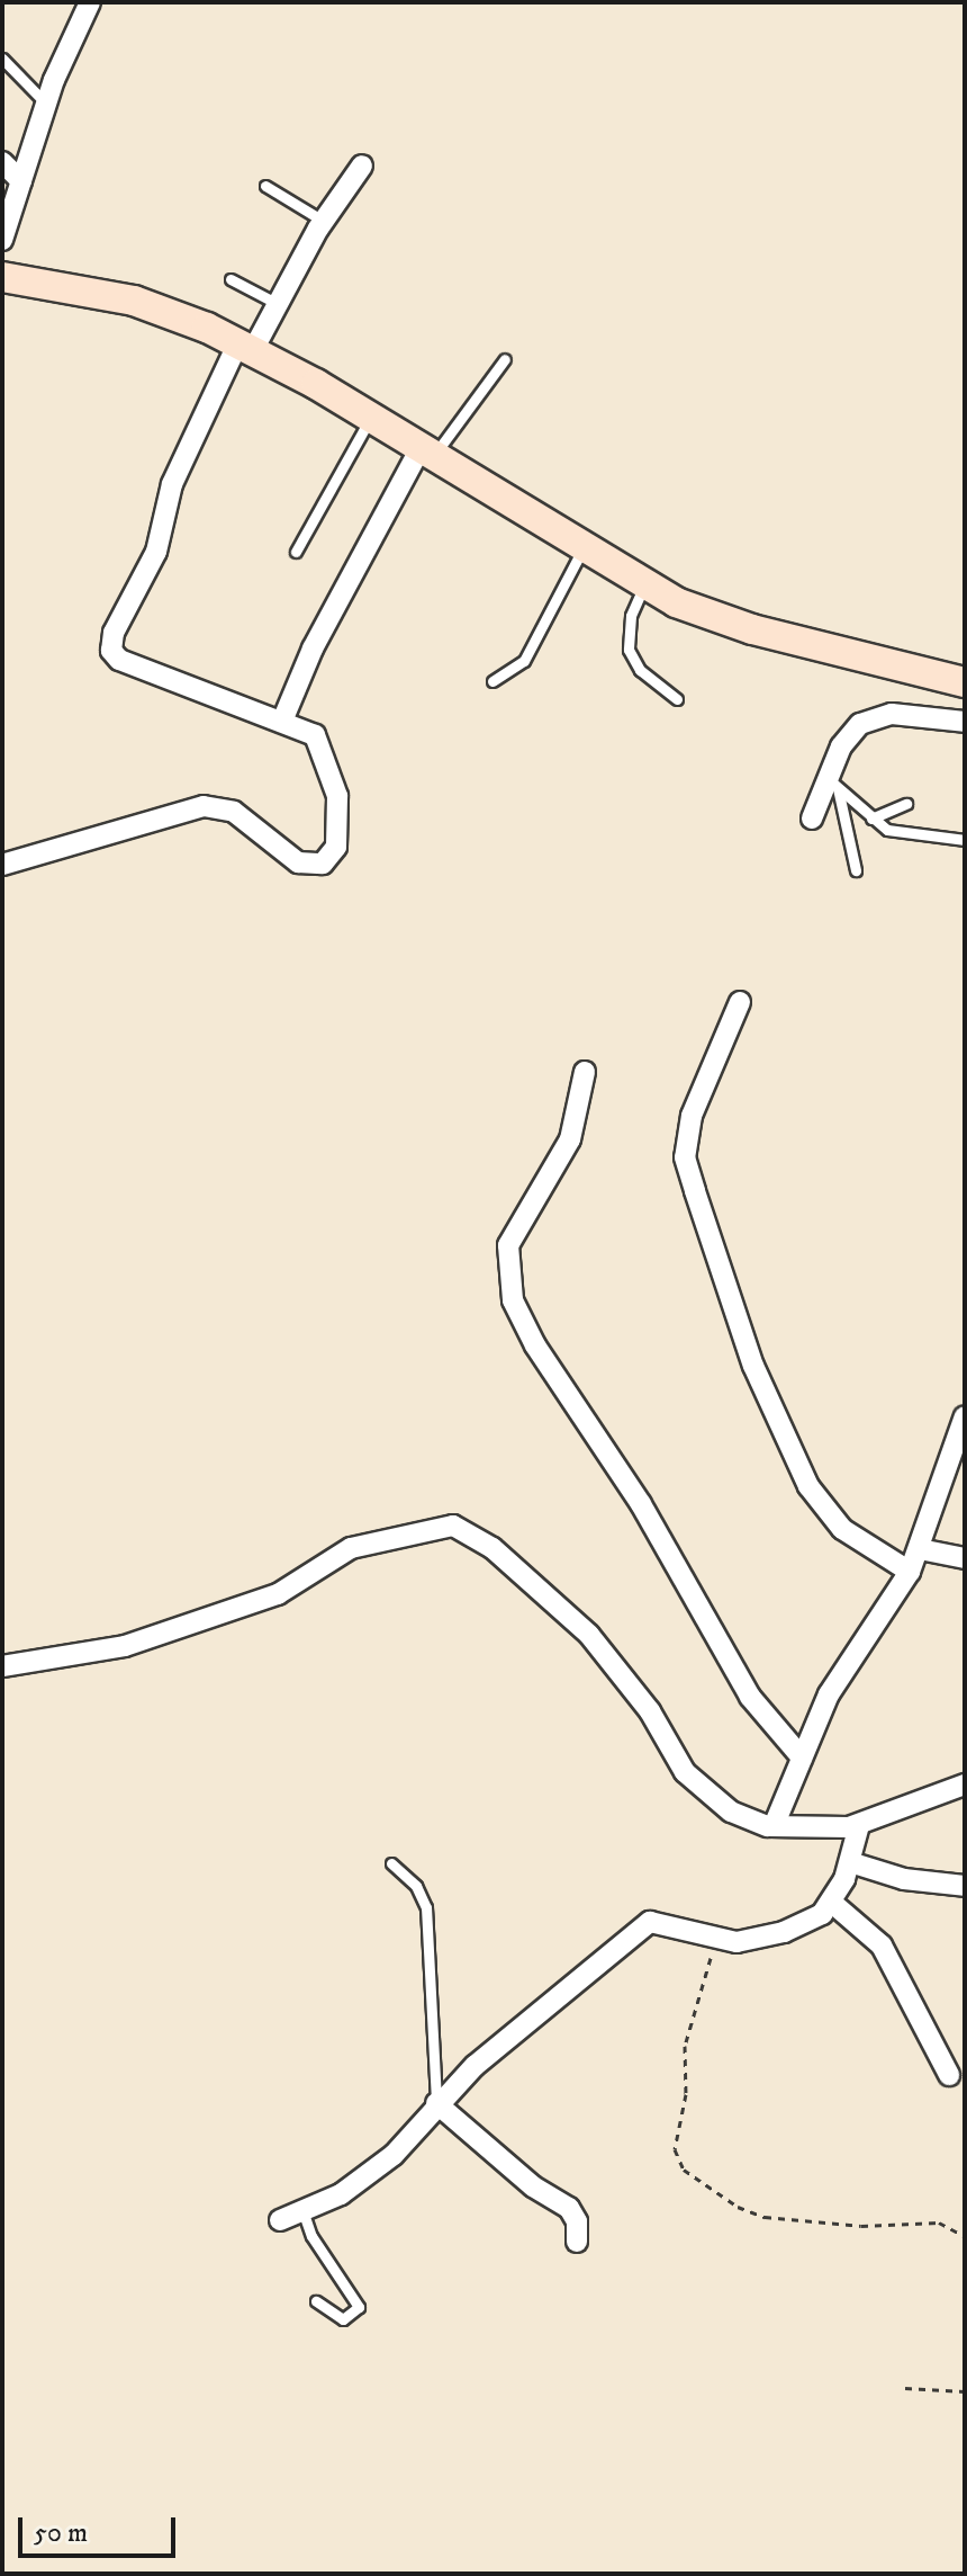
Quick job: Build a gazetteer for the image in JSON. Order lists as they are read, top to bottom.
{
  "scale_bar": "50 m"
}
